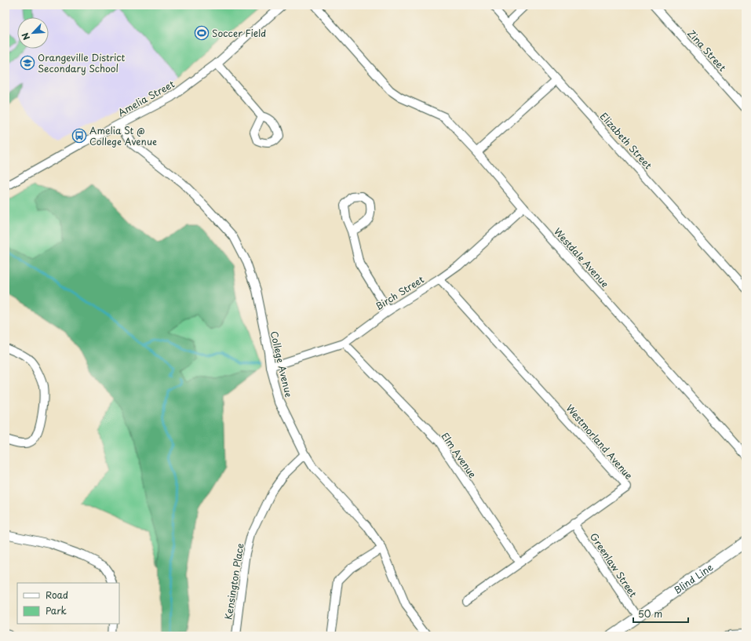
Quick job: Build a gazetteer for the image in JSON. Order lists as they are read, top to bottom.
{
  "streets": {
    "street": [
      "Zina Street",
      "Amelia Street",
      "Elizabeth Street",
      "Westdale Avenue",
      "Birch Street",
      "College Avenue",
      "Westmorland Avenue",
      "Elm Avenue",
      "Greenlaw Street",
      "Blind Line",
      "Kensington Place"
    ]
  },
  "crossings": [
    ["Amelia Street", "College Avenue"],
    ["Westdale Avenue", "Birch Street"],
    ["Birch Street", "College Avenue"],
    ["Birch Street", "Westmorland Avenue"],
    ["Birch Street", "Elm Avenue"],
    ["College Avenue", "Kensington Place"],
    ["Westmorland Avenue", "Elm Avenue"],
    ["Westmorland Avenue", "Greenlaw Street"],
    ["Greenlaw Street", "Blind Line"]
  ],
  "places": {
    "sports": ["Soccer Field"],
    "school or university": ["Orangeville District Secondary School"],
    "bus stop": ["Amelia St @ College Avenue"]
  },
  "legend": ["Road", "Park"],
  "scale_bar": "50 m",
  "north": "bottom left"
}
